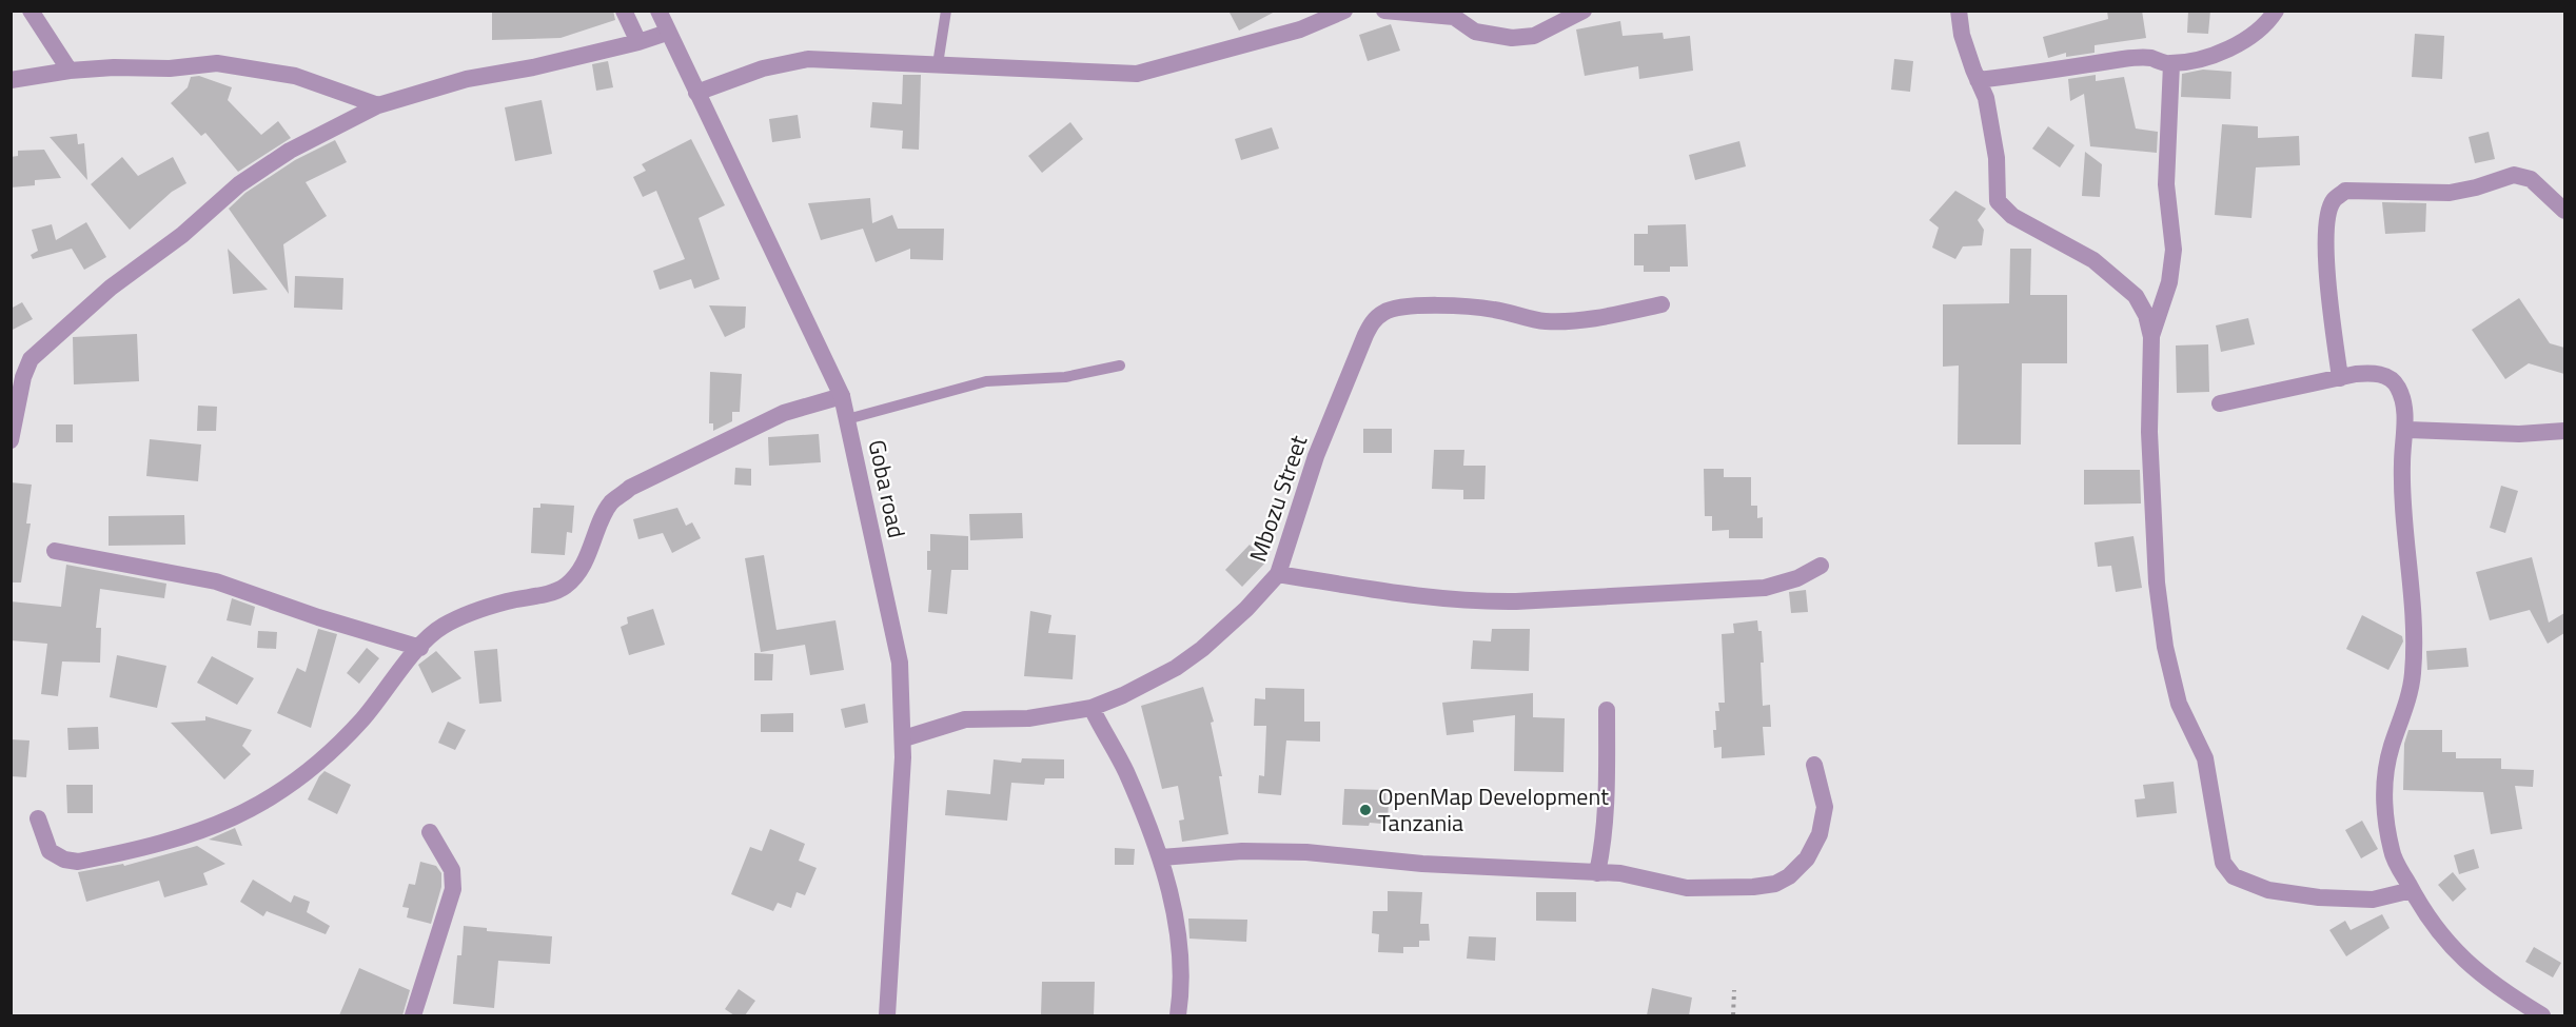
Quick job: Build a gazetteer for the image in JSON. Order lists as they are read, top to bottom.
{
  "streets": {
    "street": ["Goba road", "Mbozu Street"]
  },
  "crossings": [
    ["Goba road", "Mbozu Street"]
  ],
  "places": ["OpenMap Development Tanzania"]
}
